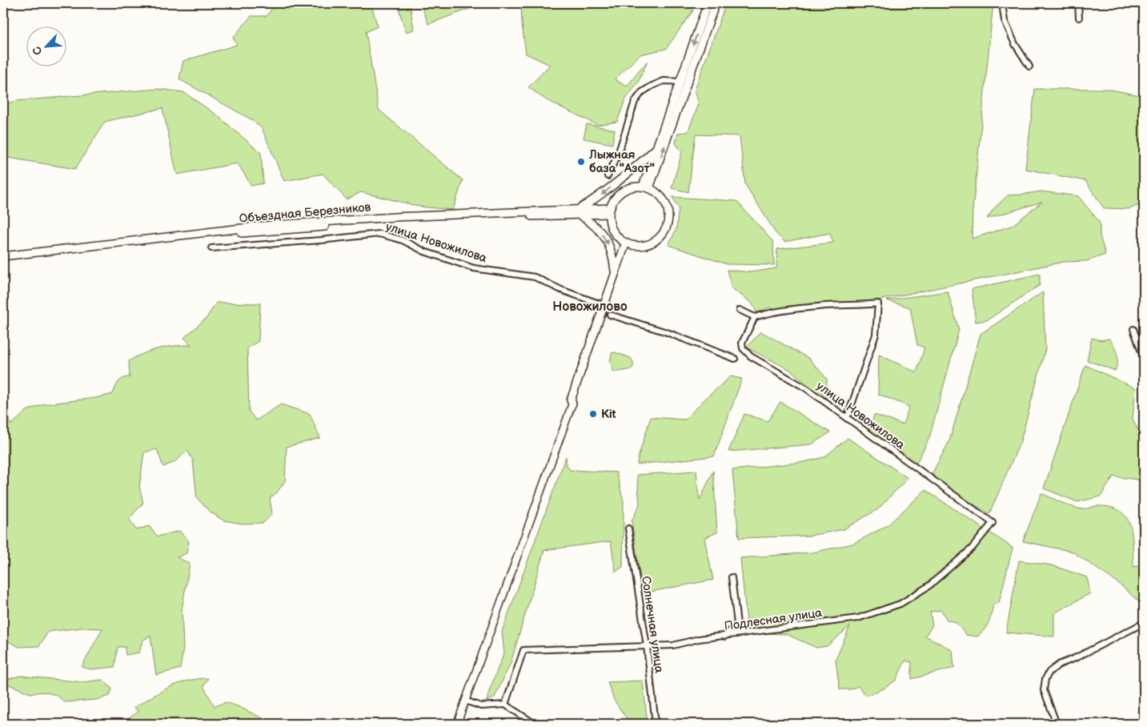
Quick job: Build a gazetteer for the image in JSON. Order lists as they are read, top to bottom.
{
  "streets": {
    "highway": ["Объездная Березников"],
    "street": ["улица Новожилова", "Подлесная улица", "Солнечная улица"]
  },
  "crossings": [
    ["улица Новожилова", "Подлесная улица"],
    ["Подлесная улица", "Солнечная улица"]
  ],
  "districts": ["Новожилово"],
  "places": ["Лыжная база \"Азот\"", "Kit"],
  "north": "bottom left"
}
